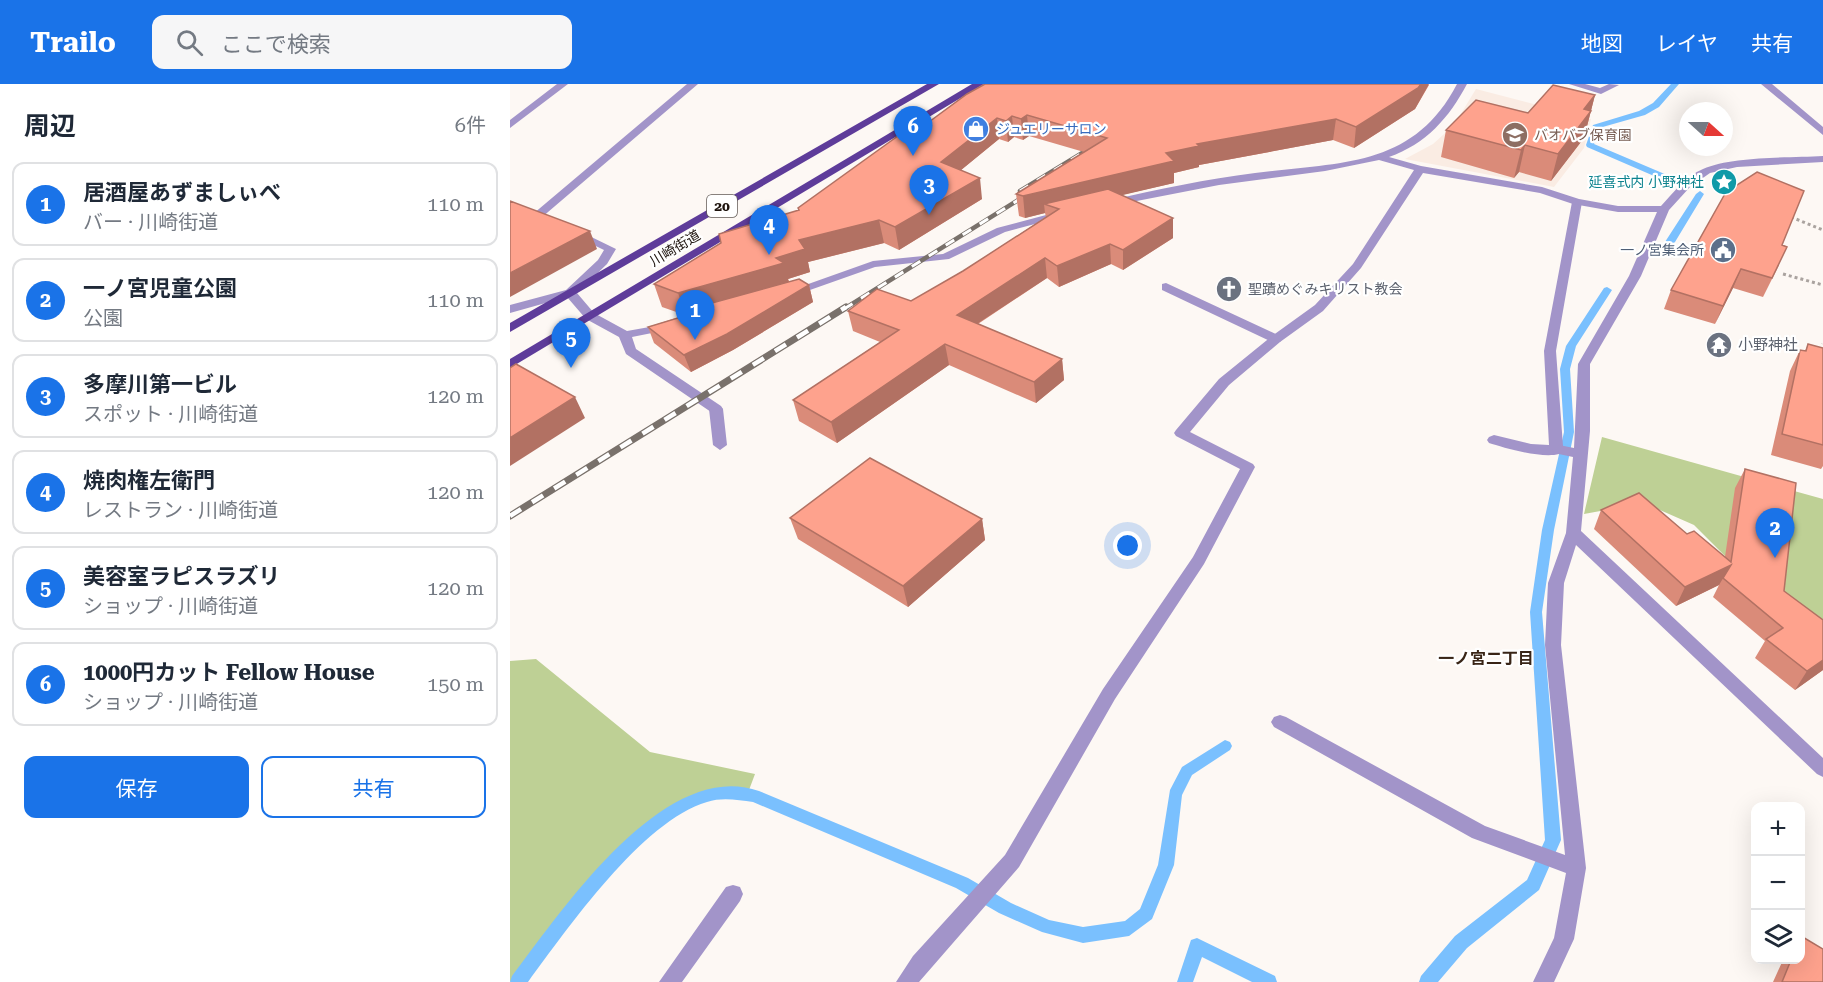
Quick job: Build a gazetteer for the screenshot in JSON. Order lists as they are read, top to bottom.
{
  "streets": {
    "main road": ["20", "川崎街道"]
  },
  "districts": ["一ノ宮二丁目"],
  "places": {
    "shop": ["ジュエリーサロン"],
    "school or university": ["バオバブ保育園"],
    "place": ["延喜式内 小野神社"],
    "public building": ["一ノ宮集会所"],
    "church": ["聖蹟めぐみキリスト教会"],
    "temple": ["小野神社"]
  },
  "north": "right",
  "page": {
    "header": "Trailo",
    "search": "ここで検索",
    "nav": ["地図", "レイヤ", "共有"],
    "heading": ["周辺", "6件"],
    "pins": [
      "6",
      "3",
      "4",
      "1",
      "5",
      "2"
    ],
    "list": [
      {
        "mark": "1",
        "name": "居酒屋あずましぃべ",
        "note": "バー · 川崎街道",
        "value": "110 m"
      },
      {
        "mark": "2",
        "name": "一ノ宮児童公園",
        "note": "公園",
        "value": "110 m"
      },
      {
        "mark": "3",
        "name": "多摩川第一ビル",
        "note": "スポット · 川崎街道",
        "value": "120 m"
      },
      {
        "mark": "4",
        "name": "焼肉権左衛門",
        "note": "レストラン · 川崎街道",
        "value": "120 m"
      },
      {
        "mark": "5",
        "name": "美容室ラピスラズリ",
        "note": "ショップ · 川崎街道",
        "value": "120 m"
      },
      {
        "mark": "6",
        "name": "1000円カット Fellow House",
        "note": "ショップ · 川崎街道",
        "value": "150 m"
      }
    ],
    "buttons": ["保存", "共有"],
    "map_buttons": ["+", "−"]
  }
}
